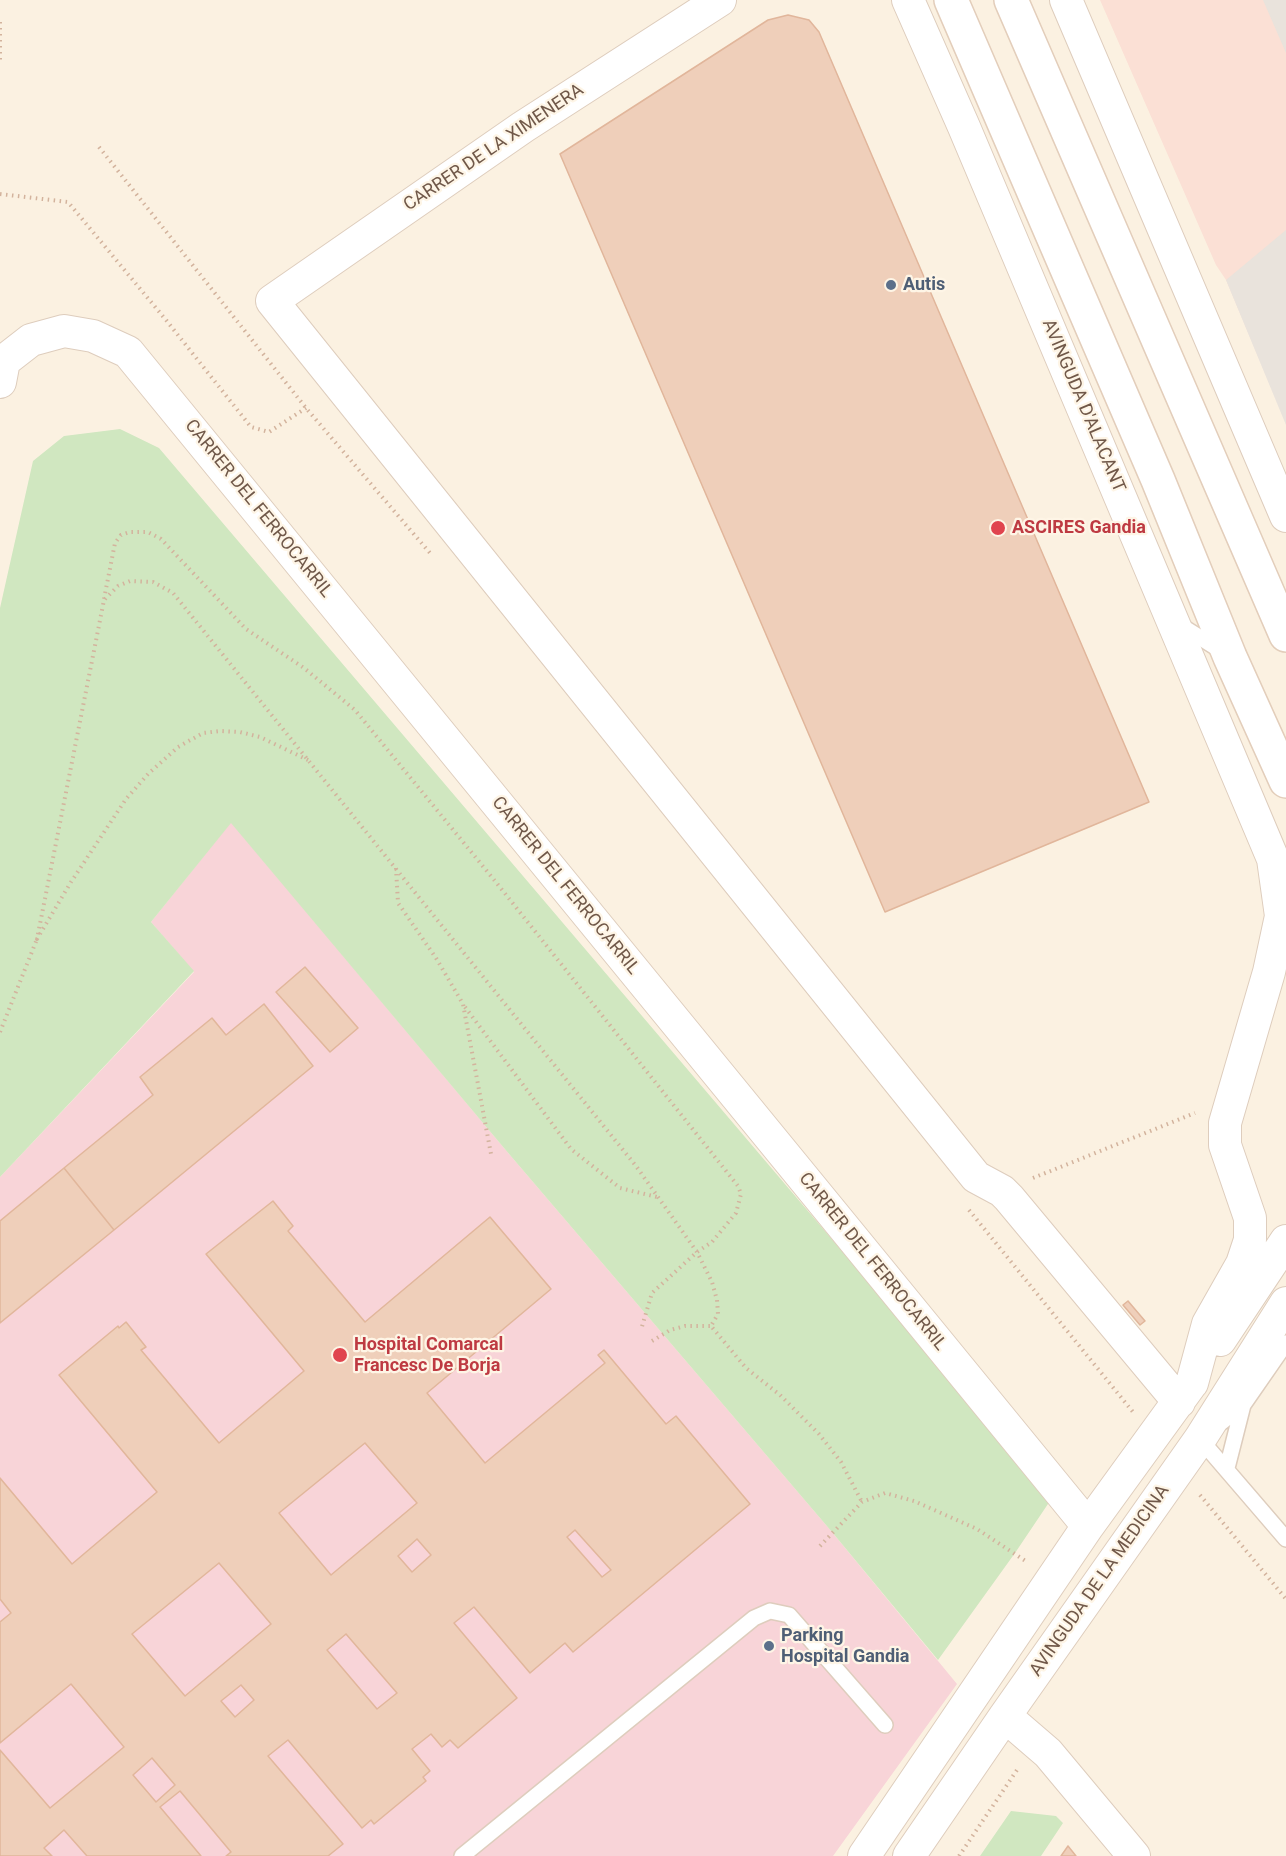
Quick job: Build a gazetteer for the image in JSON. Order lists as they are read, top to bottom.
{
  "streets": {
    "street": [
      "CARRER DE LA XIMENERA",
      "AVINGUDA D'ALACANT",
      "CARRER DEL FERROCARRIL",
      "AVINGUDA DE LA MEDICINA"
    ]
  },
  "places": [
    "Autis",
    "ASCIRES Gandia",
    "Hospital Comarcal Francesc De Borja",
    "Parking Hospital Gandia"
  ]
}
